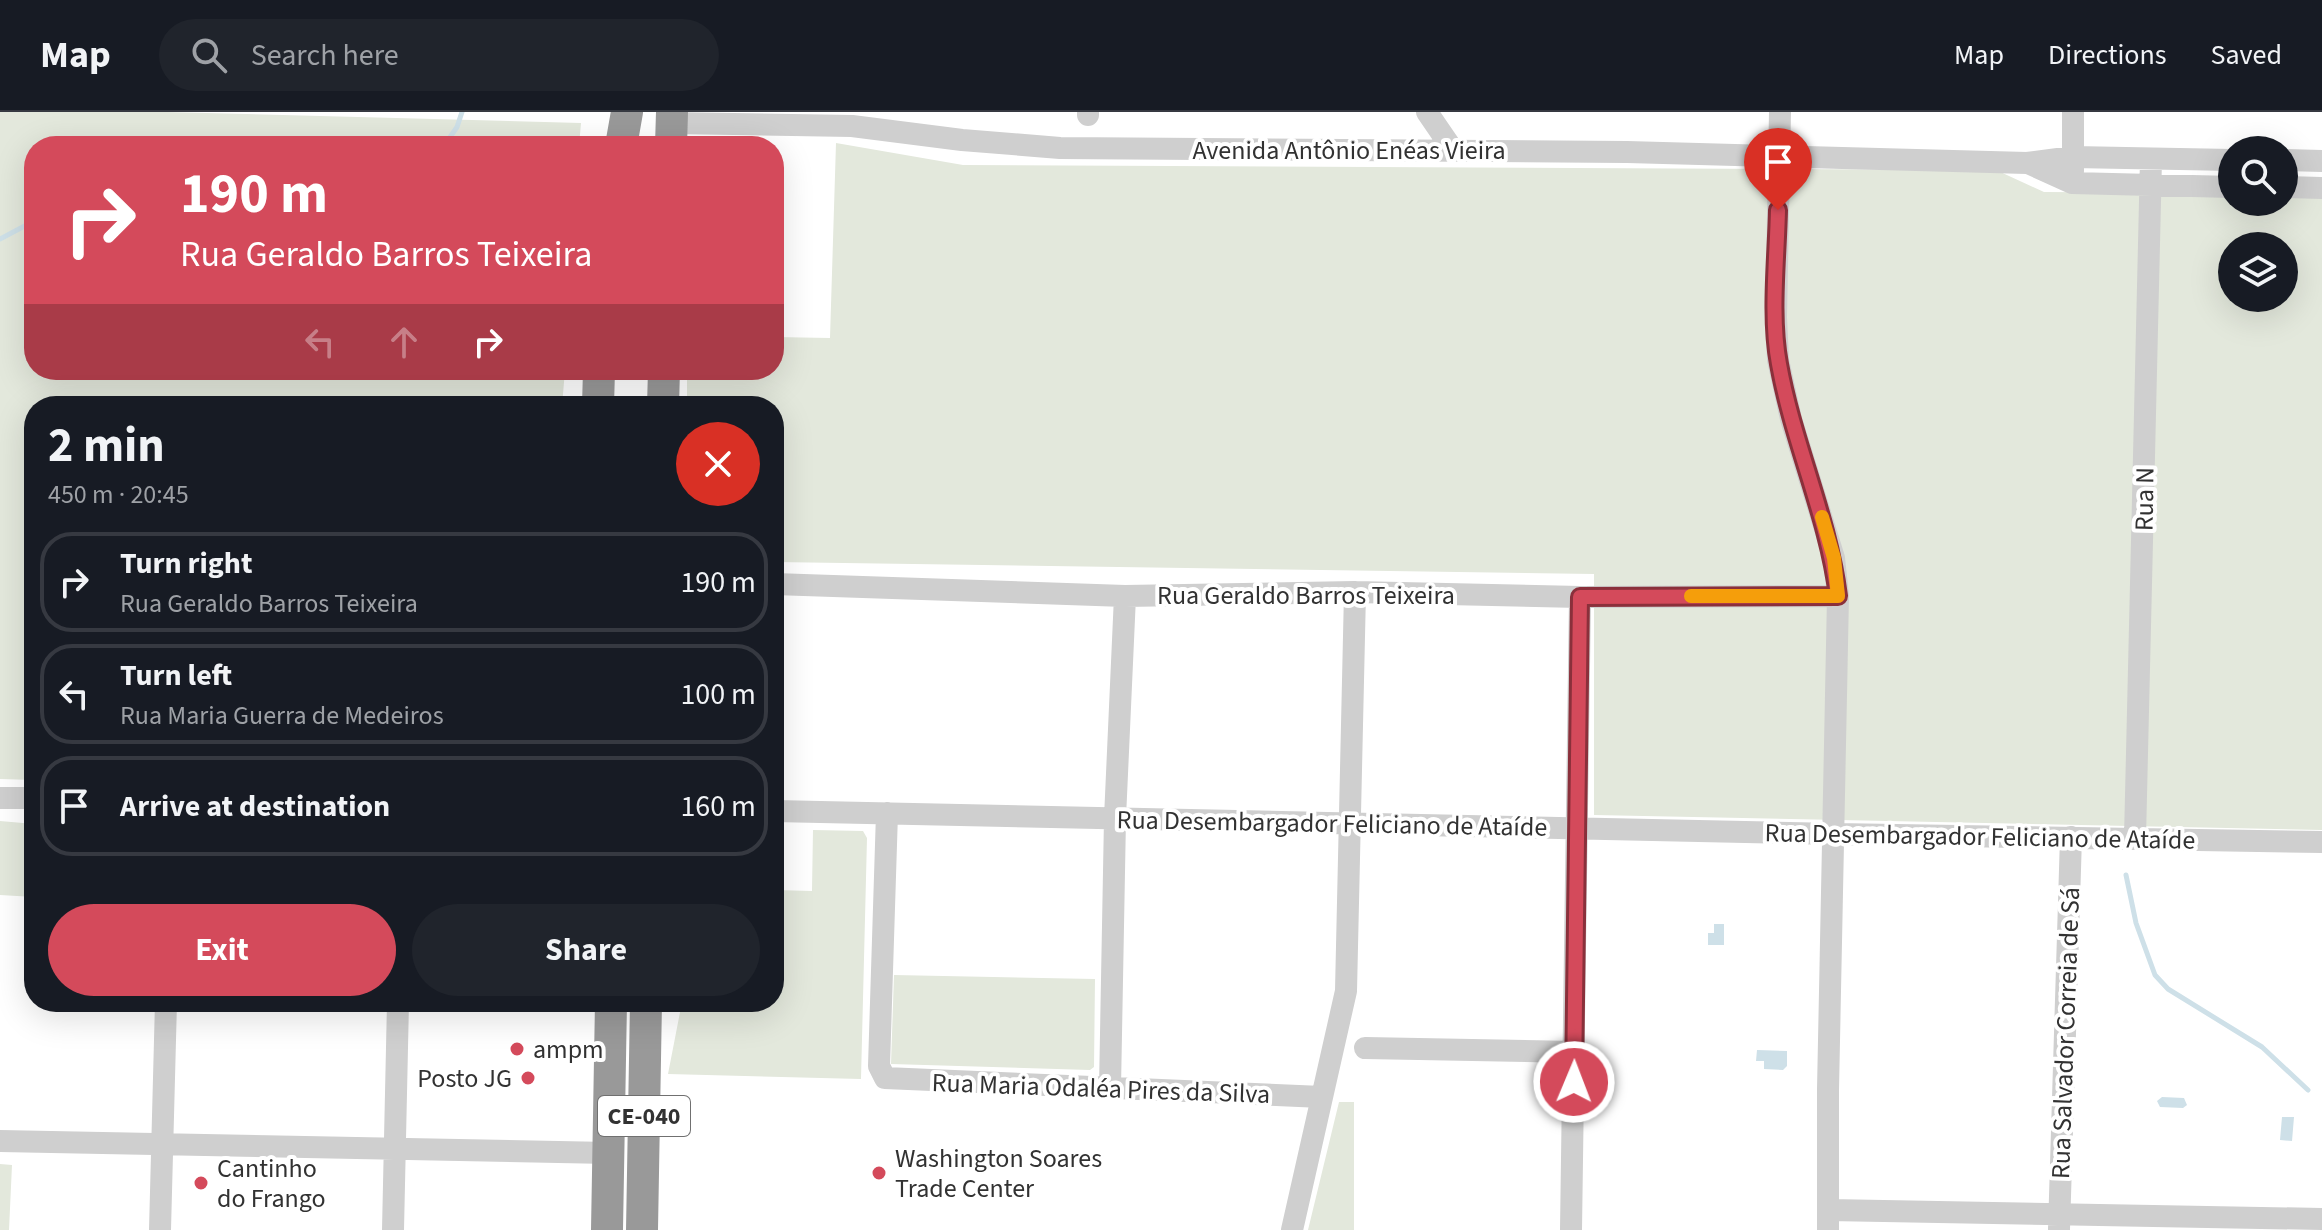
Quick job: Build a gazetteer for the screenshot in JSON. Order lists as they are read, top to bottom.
{
  "streets": {
    "highway": ["CE-040"],
    "street": [
      "Avenida Antônio Enéas Vieira",
      "Rua N",
      "Rua Geraldo Barros Teixeira",
      "Rua Desembargador Feliciano de Ataíde",
      "Rua Salvador Correia de Sá",
      "Rua Maria Odaléa Pires da Silva"
    ]
  },
  "crossings": [
    ["Avenida Antônio Enéas Vieira", "Rua N"],
    ["Rua N", "Rua Desembargador Feliciano de Ataíde"],
    ["Rua Desembargador Feliciano de Ataíde", "Rua Salvador Correia de Sá"],
    ["Rua Desembargador Feliciano de Ataíde", "Rua Maria Odaléa Pires da Silva"]
  ],
  "places": [
    "ampm",
    "Posto JG",
    "Washington Soares Trade Center",
    "Cantinho do Frango"
  ],
  "page": {
    "header": "Map",
    "search": "Search here",
    "nav": ["Map", "Directions", "Saved"],
    "turn": ["190 m", "Rua Geraldo Barros Teixeira"],
    "heading": ["2 min", "450 m · 20:45"],
    "list": [
      {
        "name": "Turn right",
        "note": "Rua Geraldo Barros Teixeira",
        "value": "190 m"
      },
      {
        "name": "Turn left",
        "note": "Rua Maria Guerra de Medeiros",
        "value": "100 m"
      },
      {
        "name": "Arrive at destination",
        "value": "160 m"
      }
    ],
    "buttons": ["Exit", "Share"]
  }
}
